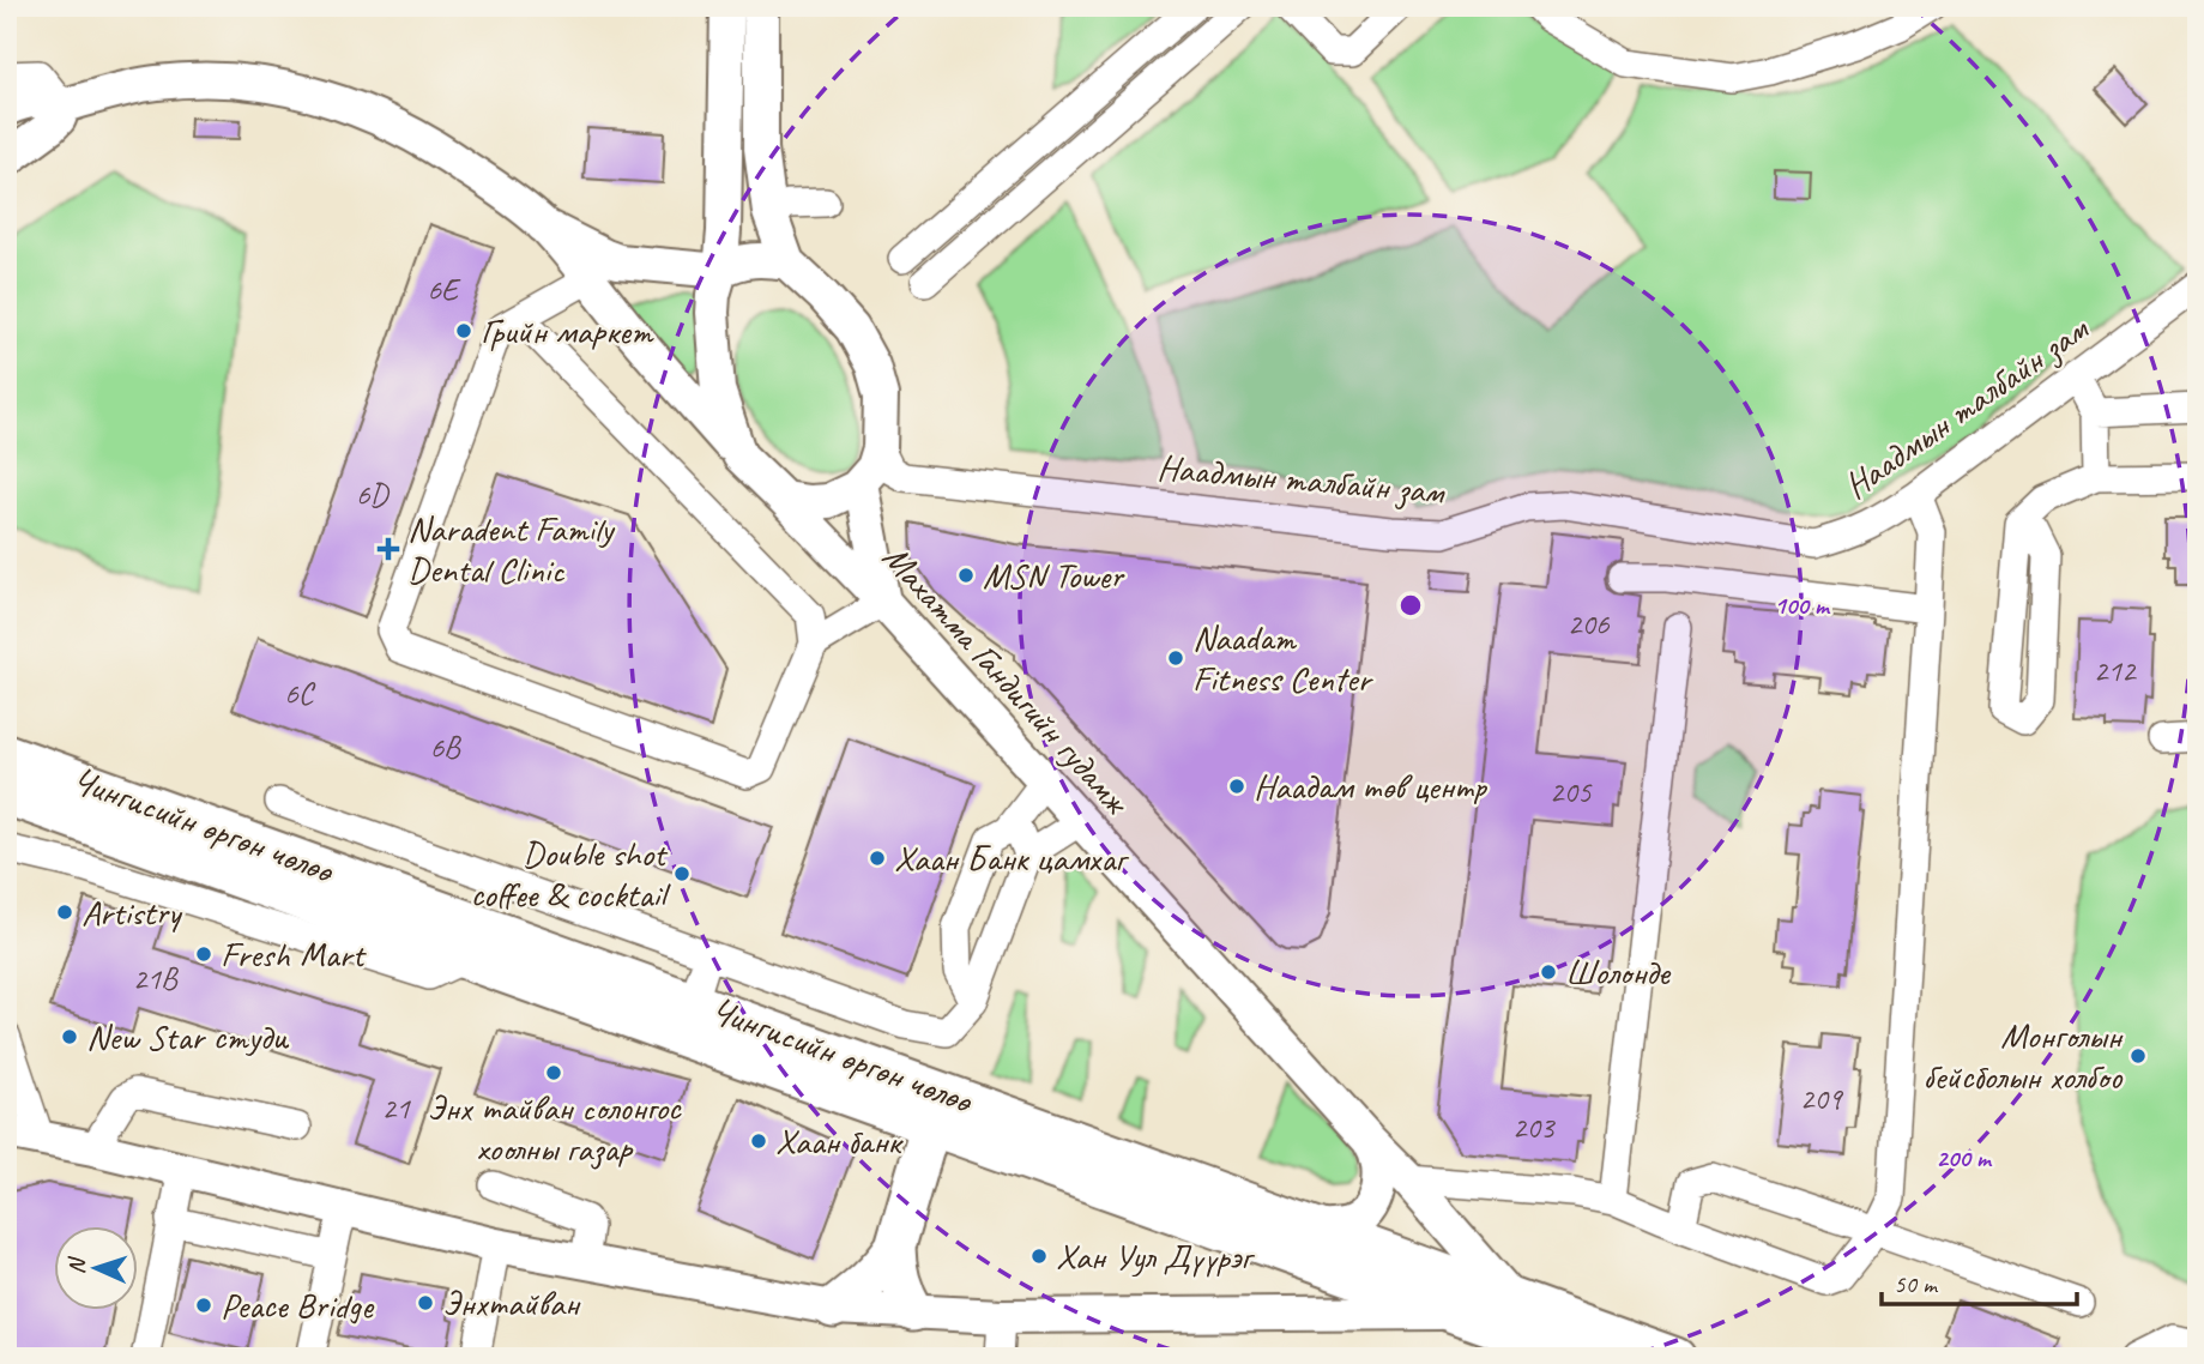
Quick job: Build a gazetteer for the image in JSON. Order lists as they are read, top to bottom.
{
  "streets": {
    "highway": ["Чингисийн өргөн чөлөө"],
    "main road": ["Махатма Гандигийн гудамж"],
    "street": ["Наадмын талбайн зам"]
  },
  "crossings": [
    ["Наадмын талбайн зам", "Махатма Гандигийн гудамж"],
    ["Махатма Гандигийн гудамж", "Чингисийн өргөн чөлөө"]
  ],
  "places": {
    "other": [
      "Грийн маркет",
      "MSN Tower",
      "Naadam Fitness Center",
      "Наадам төв центр",
      "Хаан Банк цамхаг",
      "Double shot coffee & cocktail",
      "Artistry",
      "Fresh Mart",
      "Шолонде",
      "New Star студи",
      "Монголын бейсболын холбоо",
      "Энх тайван солонгос хоолны газар",
      "Хаан банк",
      "Хан Уул Дүүрэг",
      "Энхтайван",
      "Peace Bridge"
    ],
    "health": ["Naradent Family Dental Clinic"]
  },
  "house_numbers": [
    "6E",
    "6D",
    "206",
    "212",
    "6C",
    "6B",
    "205",
    "21B",
    "209",
    "21",
    "203"
  ],
  "scale_bar": "50 m",
  "north": "left",
  "rings": ["100 m", "200 m"]
}
